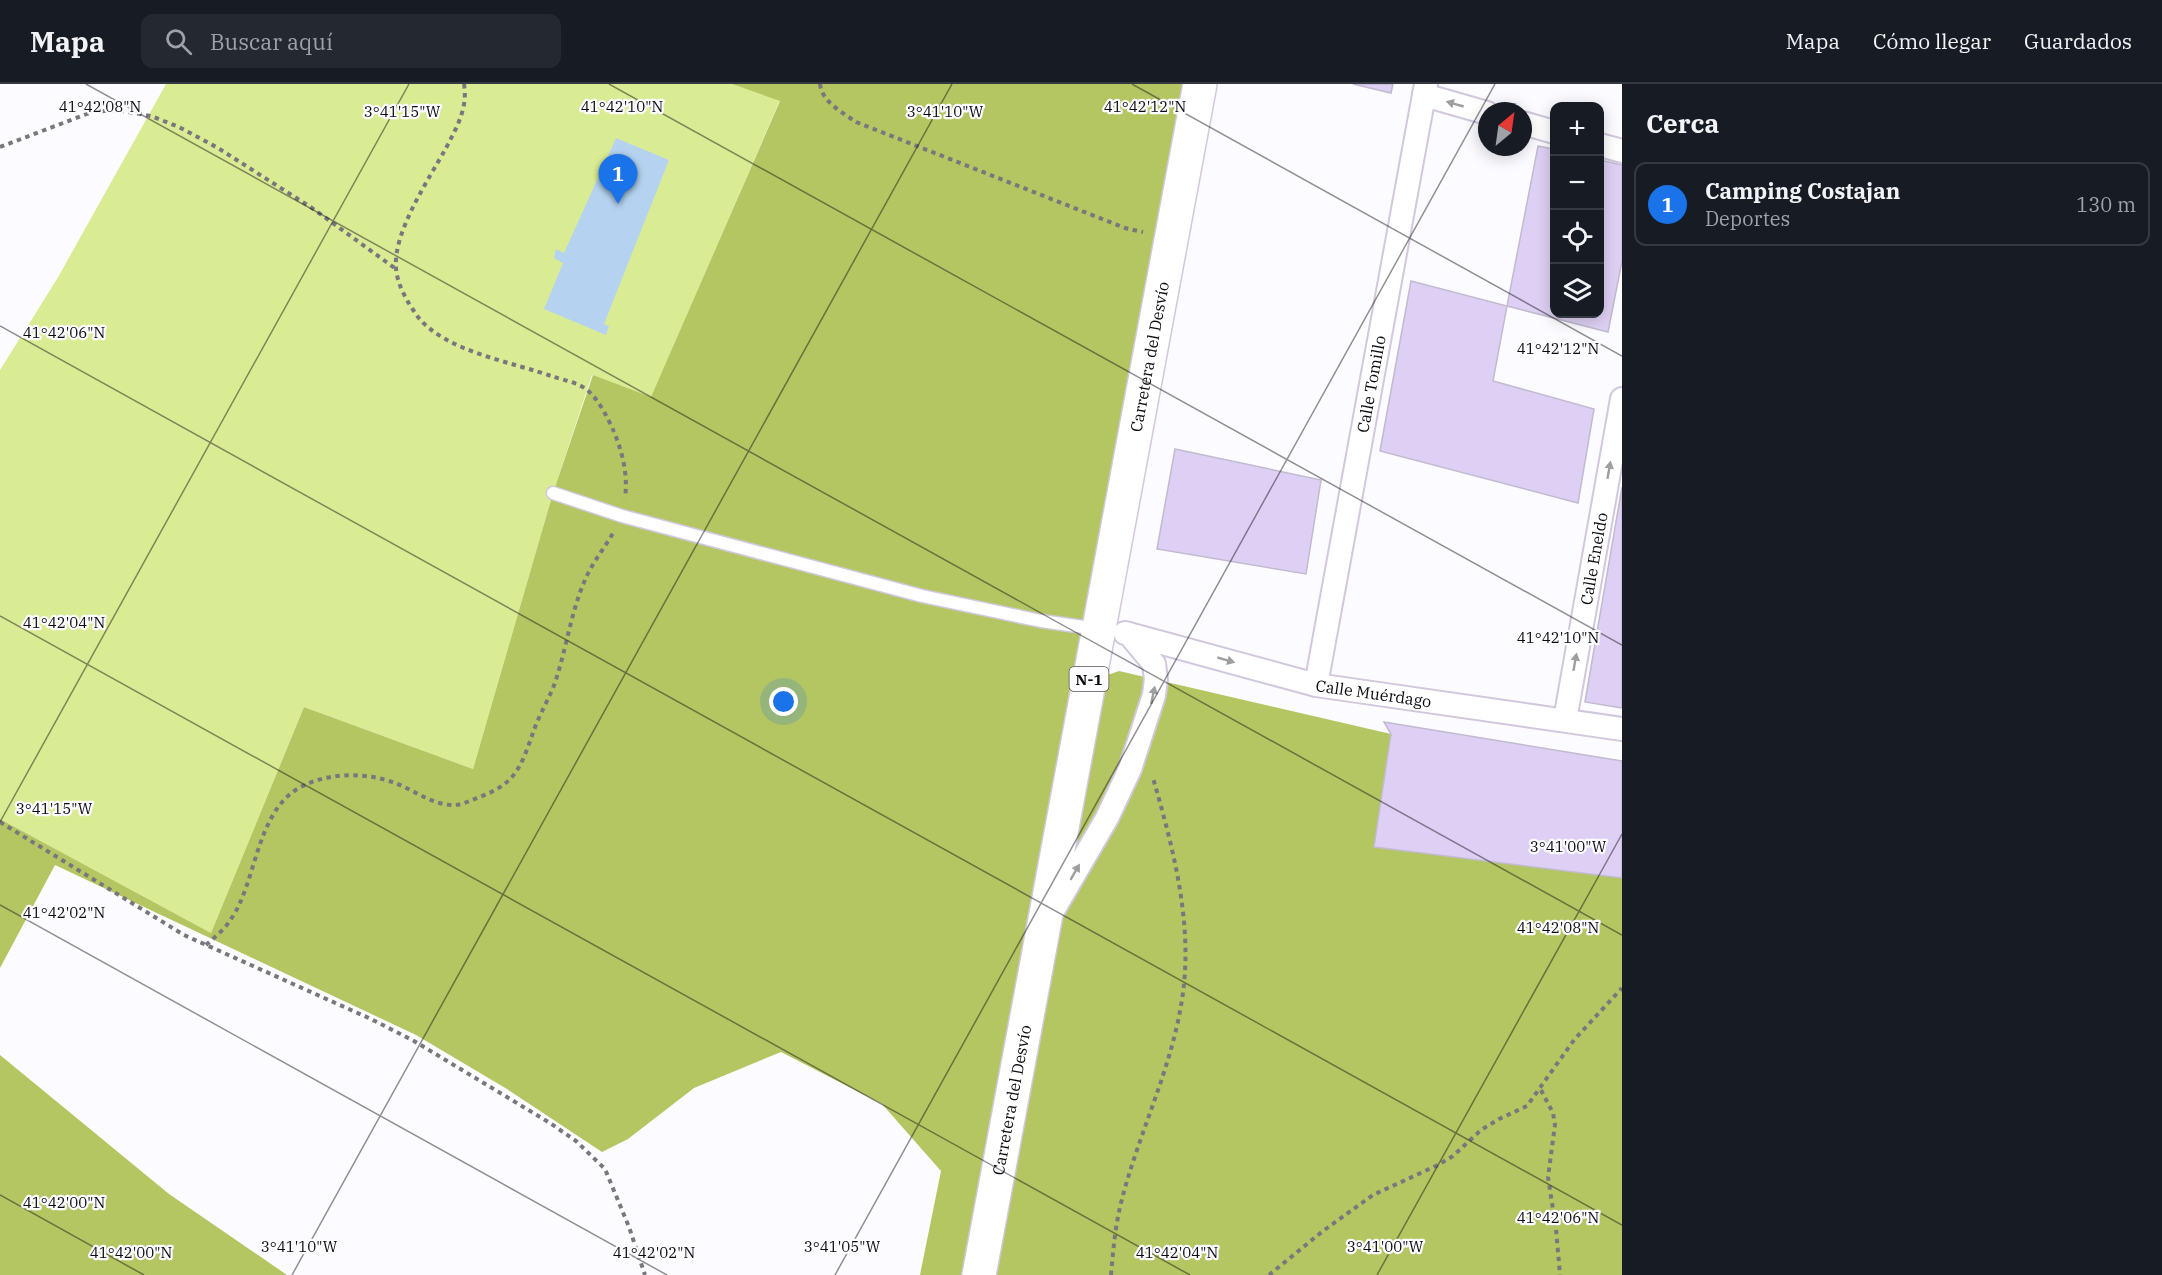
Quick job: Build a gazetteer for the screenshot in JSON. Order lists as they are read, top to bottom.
{
  "streets": {
    "highway": ["Carretera del Desvío", "N-1"],
    "street": ["Calle Tomillo", "Calle Eneldo", "Calle Muérdago"]
  },
  "crossings": [
    ["Carretera del Desvío", "Calle Muérdago"],
    ["Calle Tomillo", "Calle Muérdago"],
    ["Calle Eneldo", "Calle Muérdago"]
  ],
  "one_way": ["Calle Eneldo", "Calle Muérdago"],
  "north": "top right",
  "page": {
    "header": "Mapa",
    "search": "Buscar aquí",
    "nav": ["Mapa", "Cómo llegar", "Guardados"],
    "heading": "Cerca",
    "map_buttons": ["+", "−"],
    "pins": "1",
    "list": [
      {
        "mark": "1",
        "name": "Camping Costajan",
        "note": "Deportes",
        "value": "130 m"
      }
    ]
  },
  "coordinates": [
    "41°42'08\"N",
    "41°42'10\"N",
    "41°42'12\"N",
    "3°41'15\"W",
    "3°41'10\"W",
    "41°42'06\"N",
    "41°42'04\"N",
    "3°41'00\"W",
    "41°42'02\"N",
    "41°42'00\"N",
    "3°41'05\"W"
  ]
}
